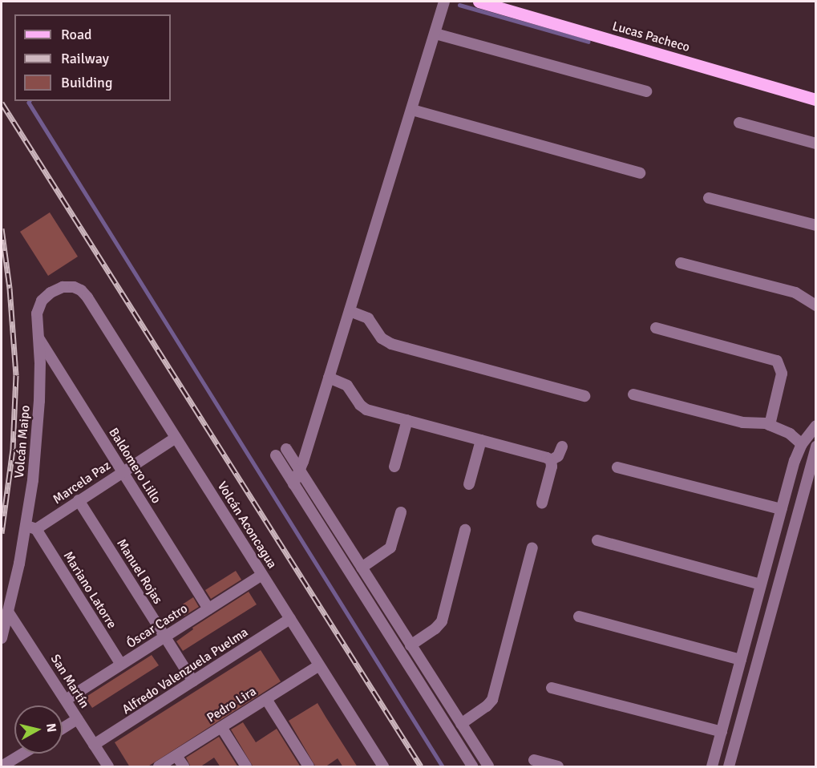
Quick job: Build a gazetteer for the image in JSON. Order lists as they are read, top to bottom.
{
  "streets": {
    "main road": ["Lucas Pacheco"],
    "street": [
      "Volcán Maipo",
      "Baldomero Lillo",
      "Marcela Paz",
      "Volcán Aconcagua",
      "Manuel Rojas",
      "Mariano Latorre",
      "Óscar Castro",
      "Alfredo Valenzuela Puelma",
      "San Martín",
      "Pedro Lira"
    ]
  },
  "crossings": [
    ["Volcán Maipo", "Baldomero Lillo"],
    ["Volcán Maipo", "Marcela Paz"],
    ["Volcán Maipo", "Volcán Aconcagua"],
    ["Volcán Maipo", "Mariano Latorre"],
    ["Volcán Maipo", "San Martín"],
    ["Baldomero Lillo", "Marcela Paz"],
    ["Baldomero Lillo", "Óscar Castro"],
    ["Marcela Paz", "Volcán Aconcagua"],
    ["Marcela Paz", "Manuel Rojas"],
    ["Marcela Paz", "Mariano Latorre"],
    ["Volcán Aconcagua", "Óscar Castro"],
    ["Volcán Aconcagua", "Alfredo Valenzuela Puelma"],
    ["Volcán Aconcagua", "Pedro Lira"],
    ["Manuel Rojas", "Óscar Castro"],
    ["Manuel Rojas", "Alfredo Valenzuela Puelma"],
    ["Mariano Latorre", "Óscar Castro"],
    ["Óscar Castro", "San Martín"],
    ["Alfredo Valenzuela Puelma", "San Martín"]
  ],
  "legend": ["Road", "Railway", "Building"],
  "north": "right"
}
